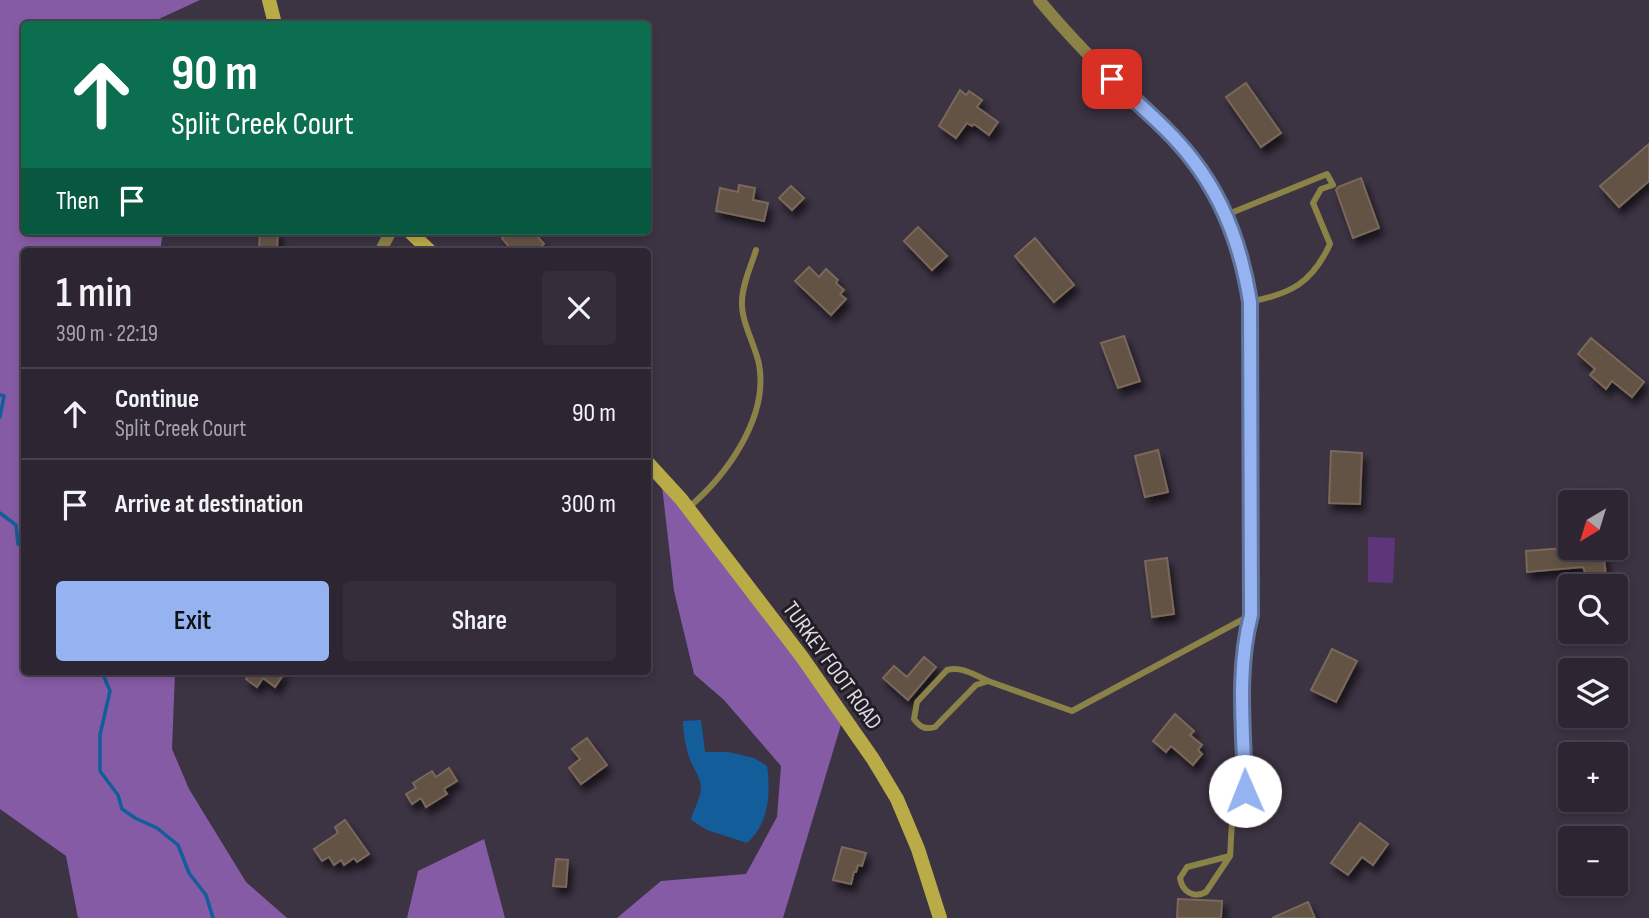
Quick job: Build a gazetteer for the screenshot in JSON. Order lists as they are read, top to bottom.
{
  "streets": {
    "street": ["TURKEY FOOT ROAD"]
  },
  "north": "bottom left",
  "page": {
    "turn": ["90 m", "Split Creek Court"],
    "then": "Then",
    "heading": ["1 min", "390 m · 22:19"],
    "list": [
      {
        "name": "Continue",
        "note": "Split Creek Court",
        "value": "90 m"
      },
      {
        "name": "Arrive at destination",
        "value": "300 m"
      }
    ],
    "map_buttons": ["+", "−"],
    "buttons": ["Exit", "Share"]
  }
}
